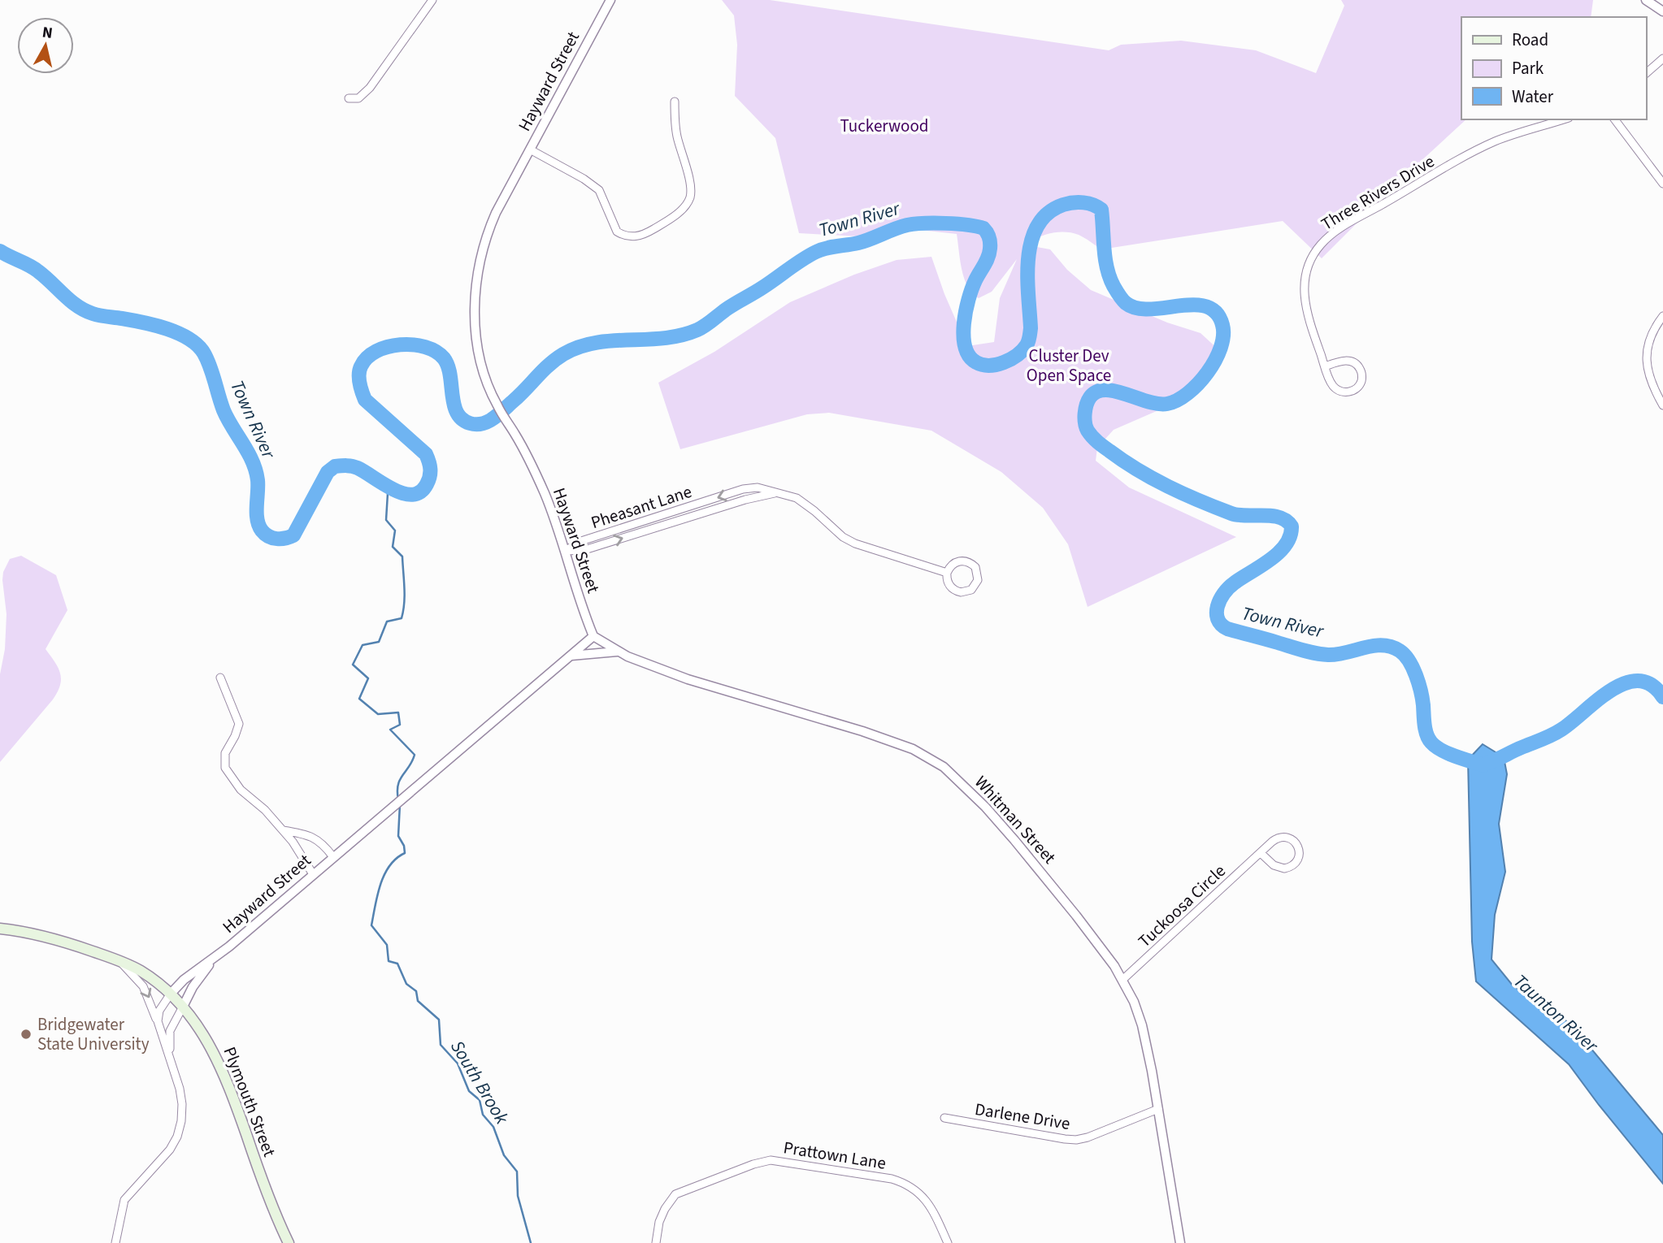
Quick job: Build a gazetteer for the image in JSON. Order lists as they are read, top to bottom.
{
  "streets": {
    "main road": ["Plymouth Street"],
    "street": [
      "Hayward Street",
      "Three Rivers Drive",
      "Pheasant Lane",
      "Whitman Street",
      "Tuckoosa Circle",
      "Darlene Drive",
      "Prattown Lane"
    ]
  },
  "crossings": [
    ["Hayward Street", "Pheasant Lane"],
    ["Hayward Street", "Whitman Street"],
    ["Hayward Street", "Plymouth Street"],
    ["Whitman Street", "Tuckoosa Circle"],
    ["Whitman Street", "Darlene Drive"]
  ],
  "water": ["Town River", "Taunton River", "South Brook"],
  "parks": ["Tuckerwood", "Cluster Dev Open Space"],
  "places": ["Bridgewater State University"],
  "legend": ["Road", "Park", "Water"],
  "north": "top"
}
